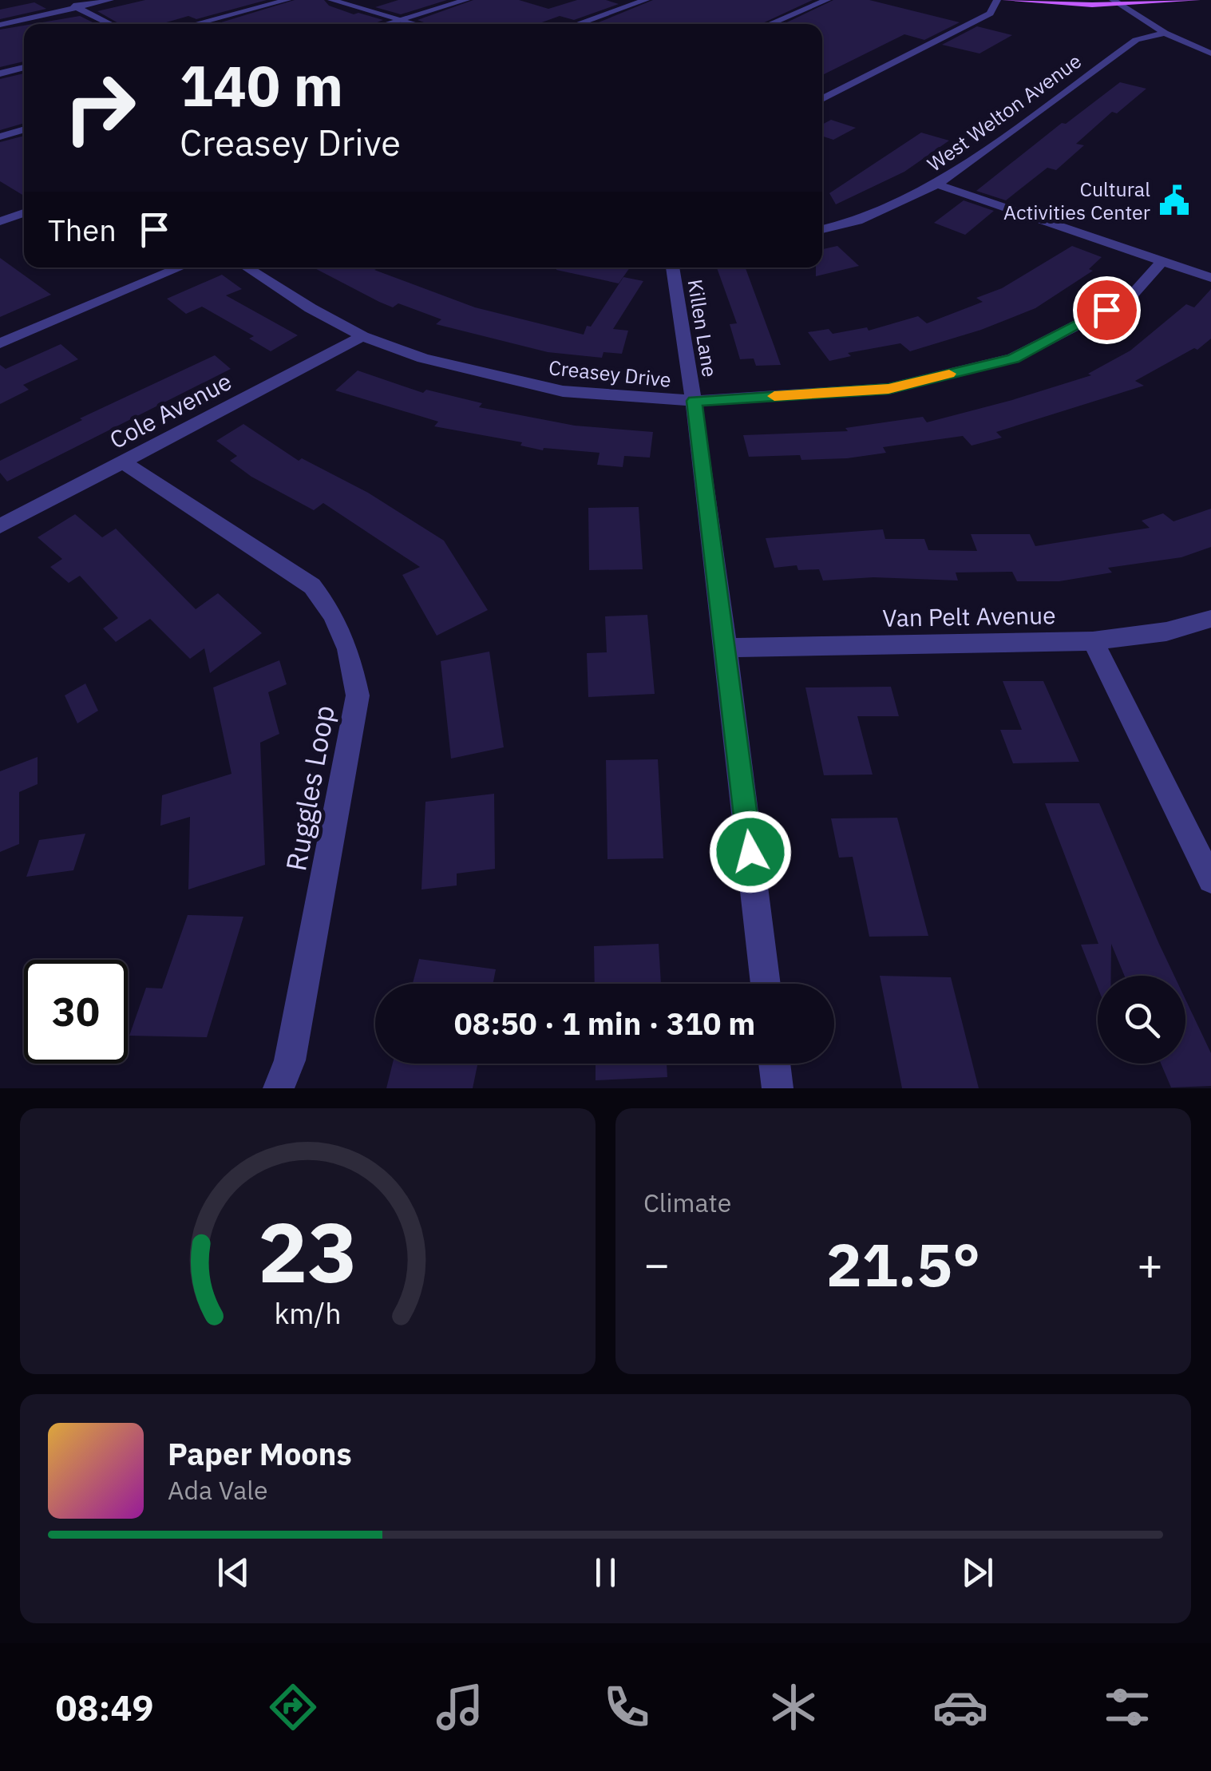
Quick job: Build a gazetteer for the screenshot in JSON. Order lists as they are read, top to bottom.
{
  "streets": {
    "street": [
      "West Welton Avenue",
      "Killen Lane",
      "Creasey Drive",
      "Cole Avenue",
      "Van Pelt Avenue",
      "Ruggles Loop"
    ]
  },
  "crossings": [
    ["Killen Lane", "Creasey Drive"],
    ["Killen Lane", "Van Pelt Avenue"],
    ["Creasey Drive", "Cole Avenue"],
    ["Cole Avenue", "Ruggles Loop"]
  ],
  "places": {
    "public building": ["Cultural Activities Center"]
  },
  "page": {
    "turn": ["140 m", "Creasey Drive"],
    "then": "Then",
    "limit": "30",
    "trip": "08:50 · 1 min · 310 m",
    "tile": "Climate",
    "heat": ["−", "21.5°", "+"],
    "song": ["Paper Moons", "Ada Vale"],
    "tabs": "08:49",
    "gauge": ["23", "km/h"]
  }
}
